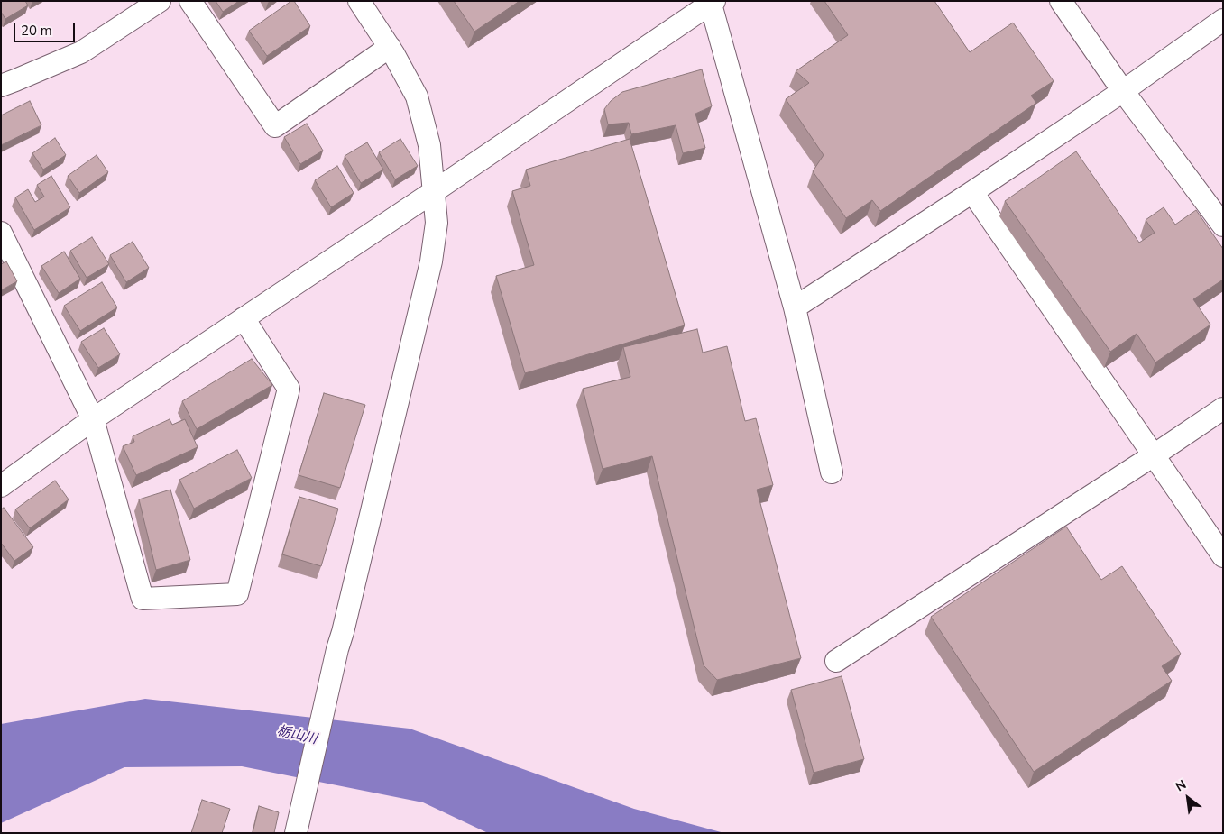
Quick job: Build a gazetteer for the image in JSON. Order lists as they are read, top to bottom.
{
  "water": ["栃山川"],
  "scale_bar": "20 m",
  "north": "top left"
}
